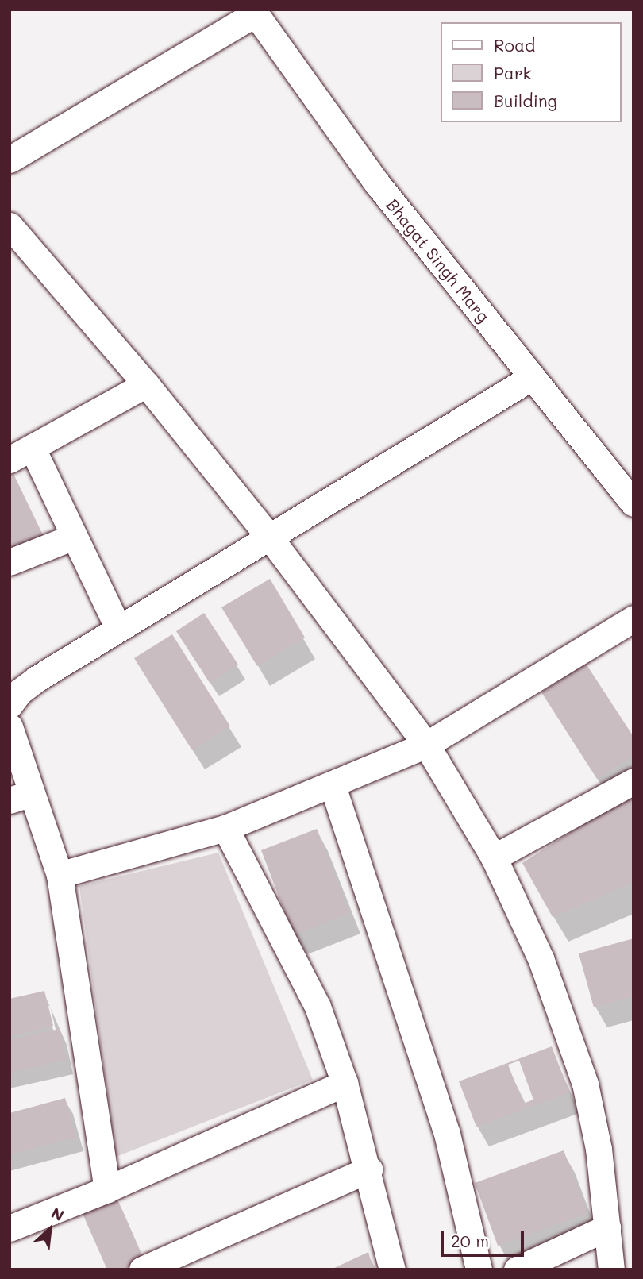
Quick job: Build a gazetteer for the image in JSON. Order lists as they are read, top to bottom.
{
  "streets": {
    "street": ["Bhagat Singh Marg"]
  },
  "legend": ["Road", "Park", "Building"],
  "scale_bar": "20 m",
  "north": "top right"
}
